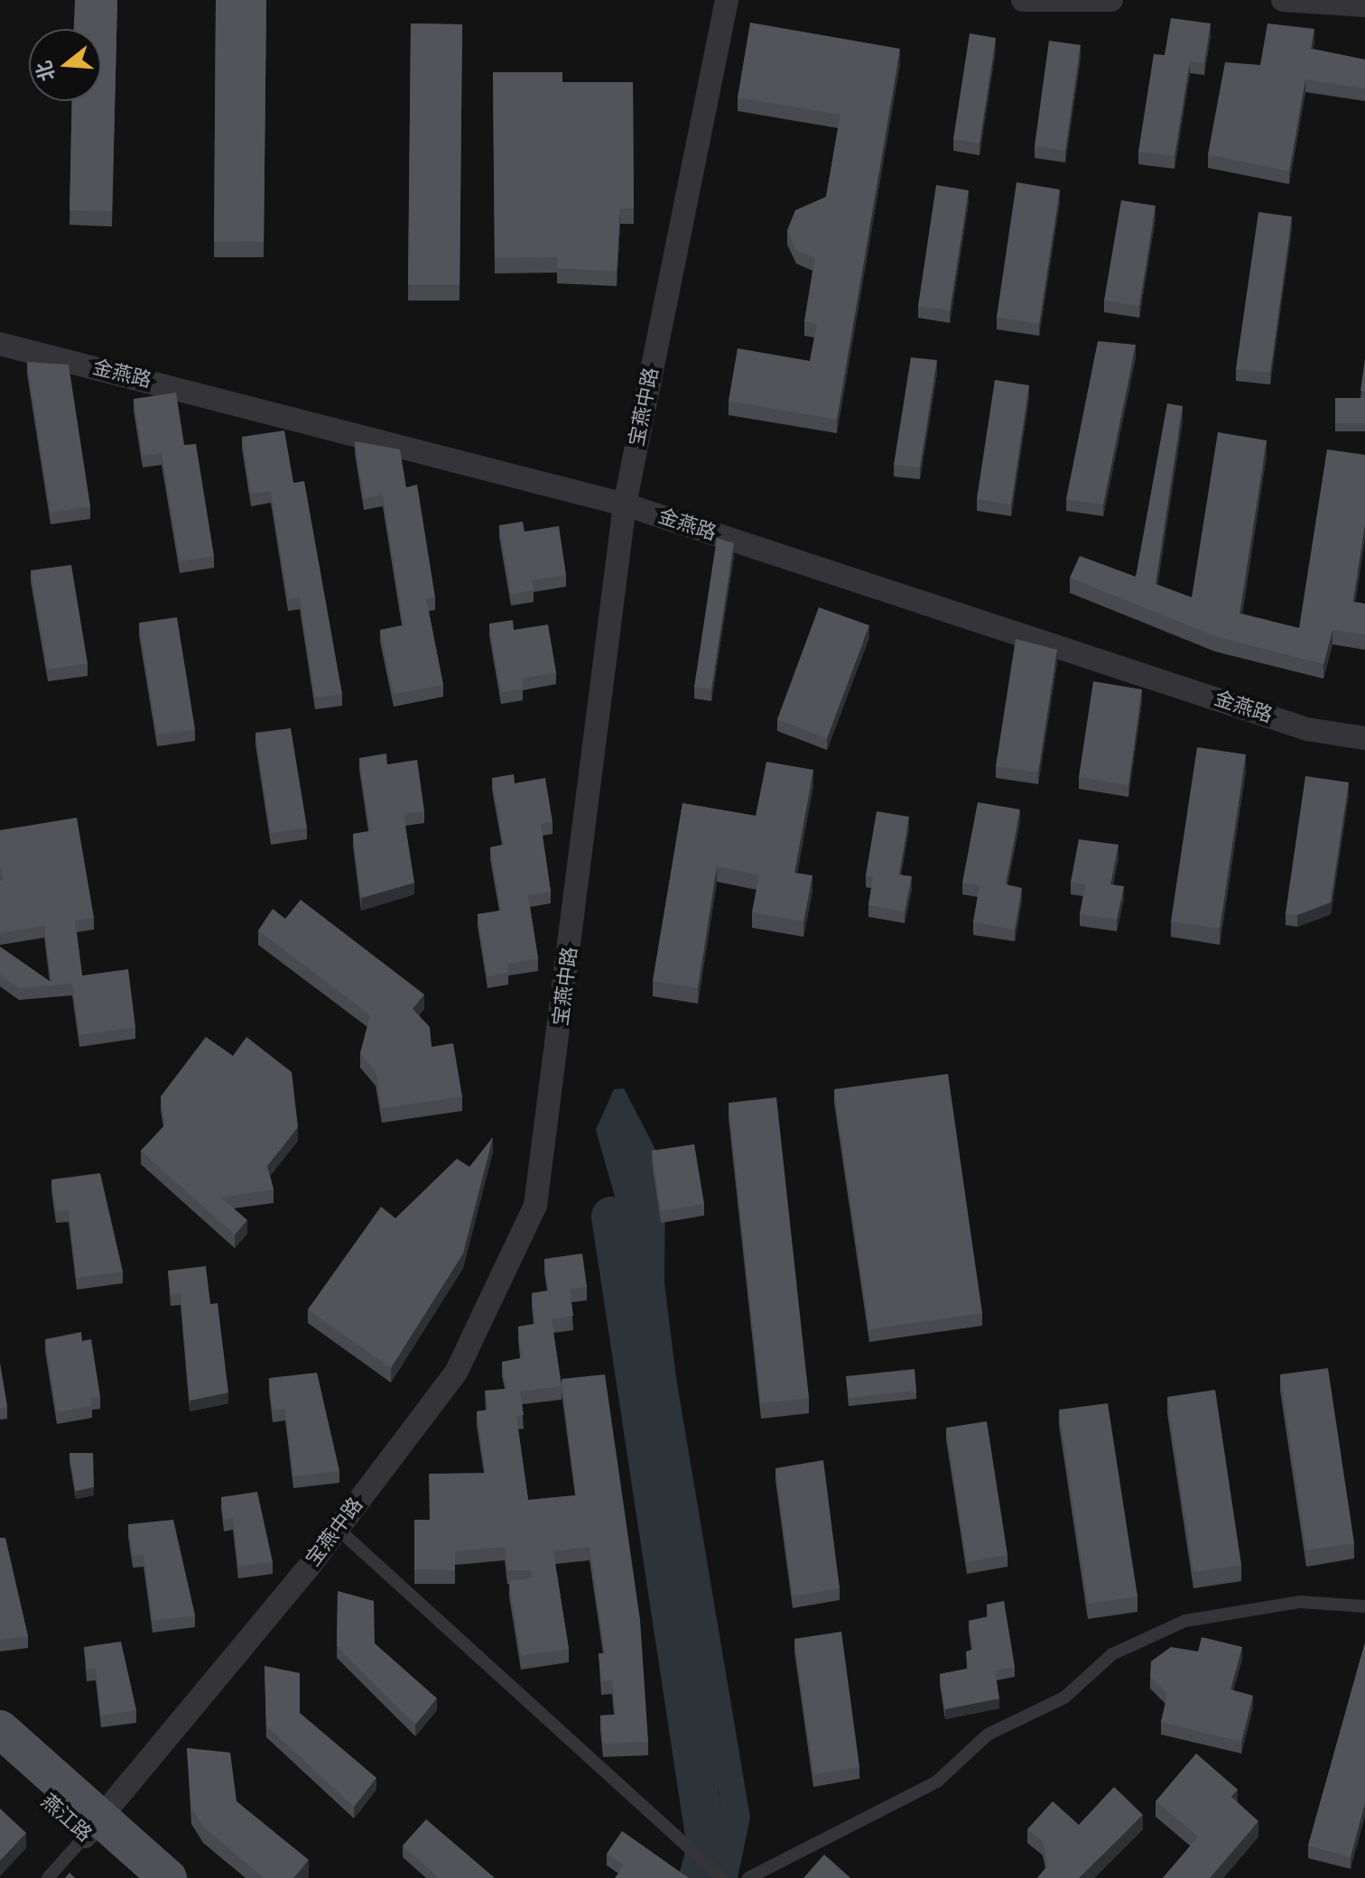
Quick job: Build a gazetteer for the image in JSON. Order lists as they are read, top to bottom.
{
  "streets": {
    "main road": ["燕江路"],
    "street": ["金燕路", "宝燕中路"]
  },
  "crossings": [
    ["金燕路", "宝燕中路"],
    ["宝燕中路", "燕江路"]
  ],
  "north": "left"
}
